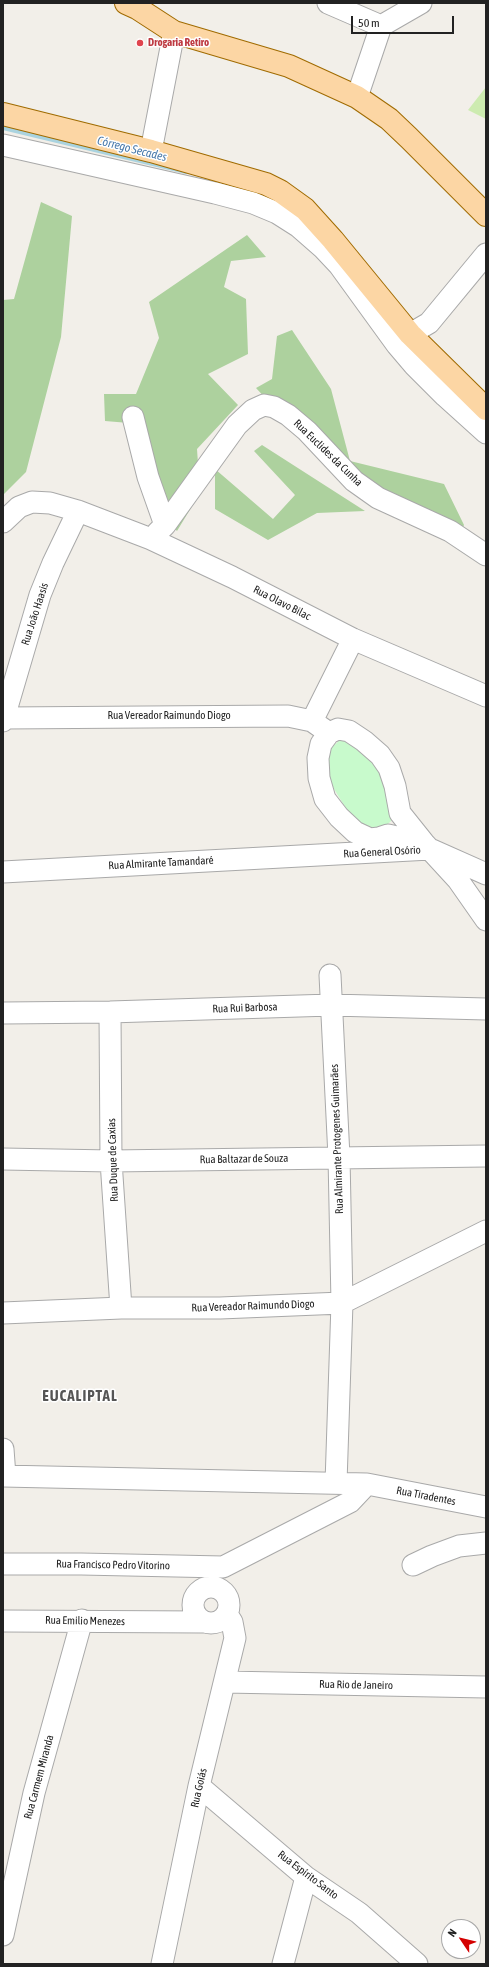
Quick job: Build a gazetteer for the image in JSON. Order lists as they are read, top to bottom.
{
  "streets": {
    "street": [
      "Rua Euclides da Cunha",
      "Rua Olavo Bilac",
      "Rua João Haasis",
      "Rua Vereador Raimundo Diogo",
      "Rua General Osório",
      "Rua Almirante Tamandaré",
      "Rua Rui Barbosa",
      "Rua Almirante Protogenes Guimarães",
      "Rua Baltazar de Souza",
      "Rua Duque de Caxias",
      "Rua Tiradentes",
      "Rua Francisco Pedro Vitorino",
      "Rua Emilio Menezes",
      "Rua Rio de Janeiro",
      "Rua Carmem Miranda",
      "Rua Goiás",
      "Rua Espírito Santo"
    ]
  },
  "crossings": [
    ["Rua Euclides da Cunha", "Rua Olavo Bilac"],
    ["Rua Olavo Bilac", "Rua João Haasis"],
    ["Rua João Haasis", "Rua Vereador Raimundo Diogo"],
    ["Rua Vereador Raimundo Diogo", "Rua Almirante Protogenes Guimarães"],
    ["Rua Vereador Raimundo Diogo", "Rua Duque de Caxias"],
    ["Rua General Osório", "Rua Almirante Tamandaré"],
    ["Rua Rui Barbosa", "Rua Almirante Protogenes Guimarães"],
    ["Rua Rui Barbosa", "Rua Duque de Caxias"],
    ["Rua Almirante Protogenes Guimarães", "Rua Baltazar de Souza"],
    ["Rua Almirante Protogenes Guimarães", "Rua Tiradentes"],
    ["Rua Baltazar de Souza", "Rua Duque de Caxias"],
    ["Rua Emilio Menezes", "Rua Carmem Miranda"],
    ["Rua Emilio Menezes", "Rua Goiás"],
    ["Rua Rio de Janeiro", "Rua Goiás"],
    ["Rua Goiás", "Rua Espírito Santo"]
  ],
  "districts": ["EUCALIPTAL"],
  "water": ["Córrego Secades"],
  "places": ["Drogaria Retiro"],
  "scale_bar": "50 m",
  "north": "top left"
}
